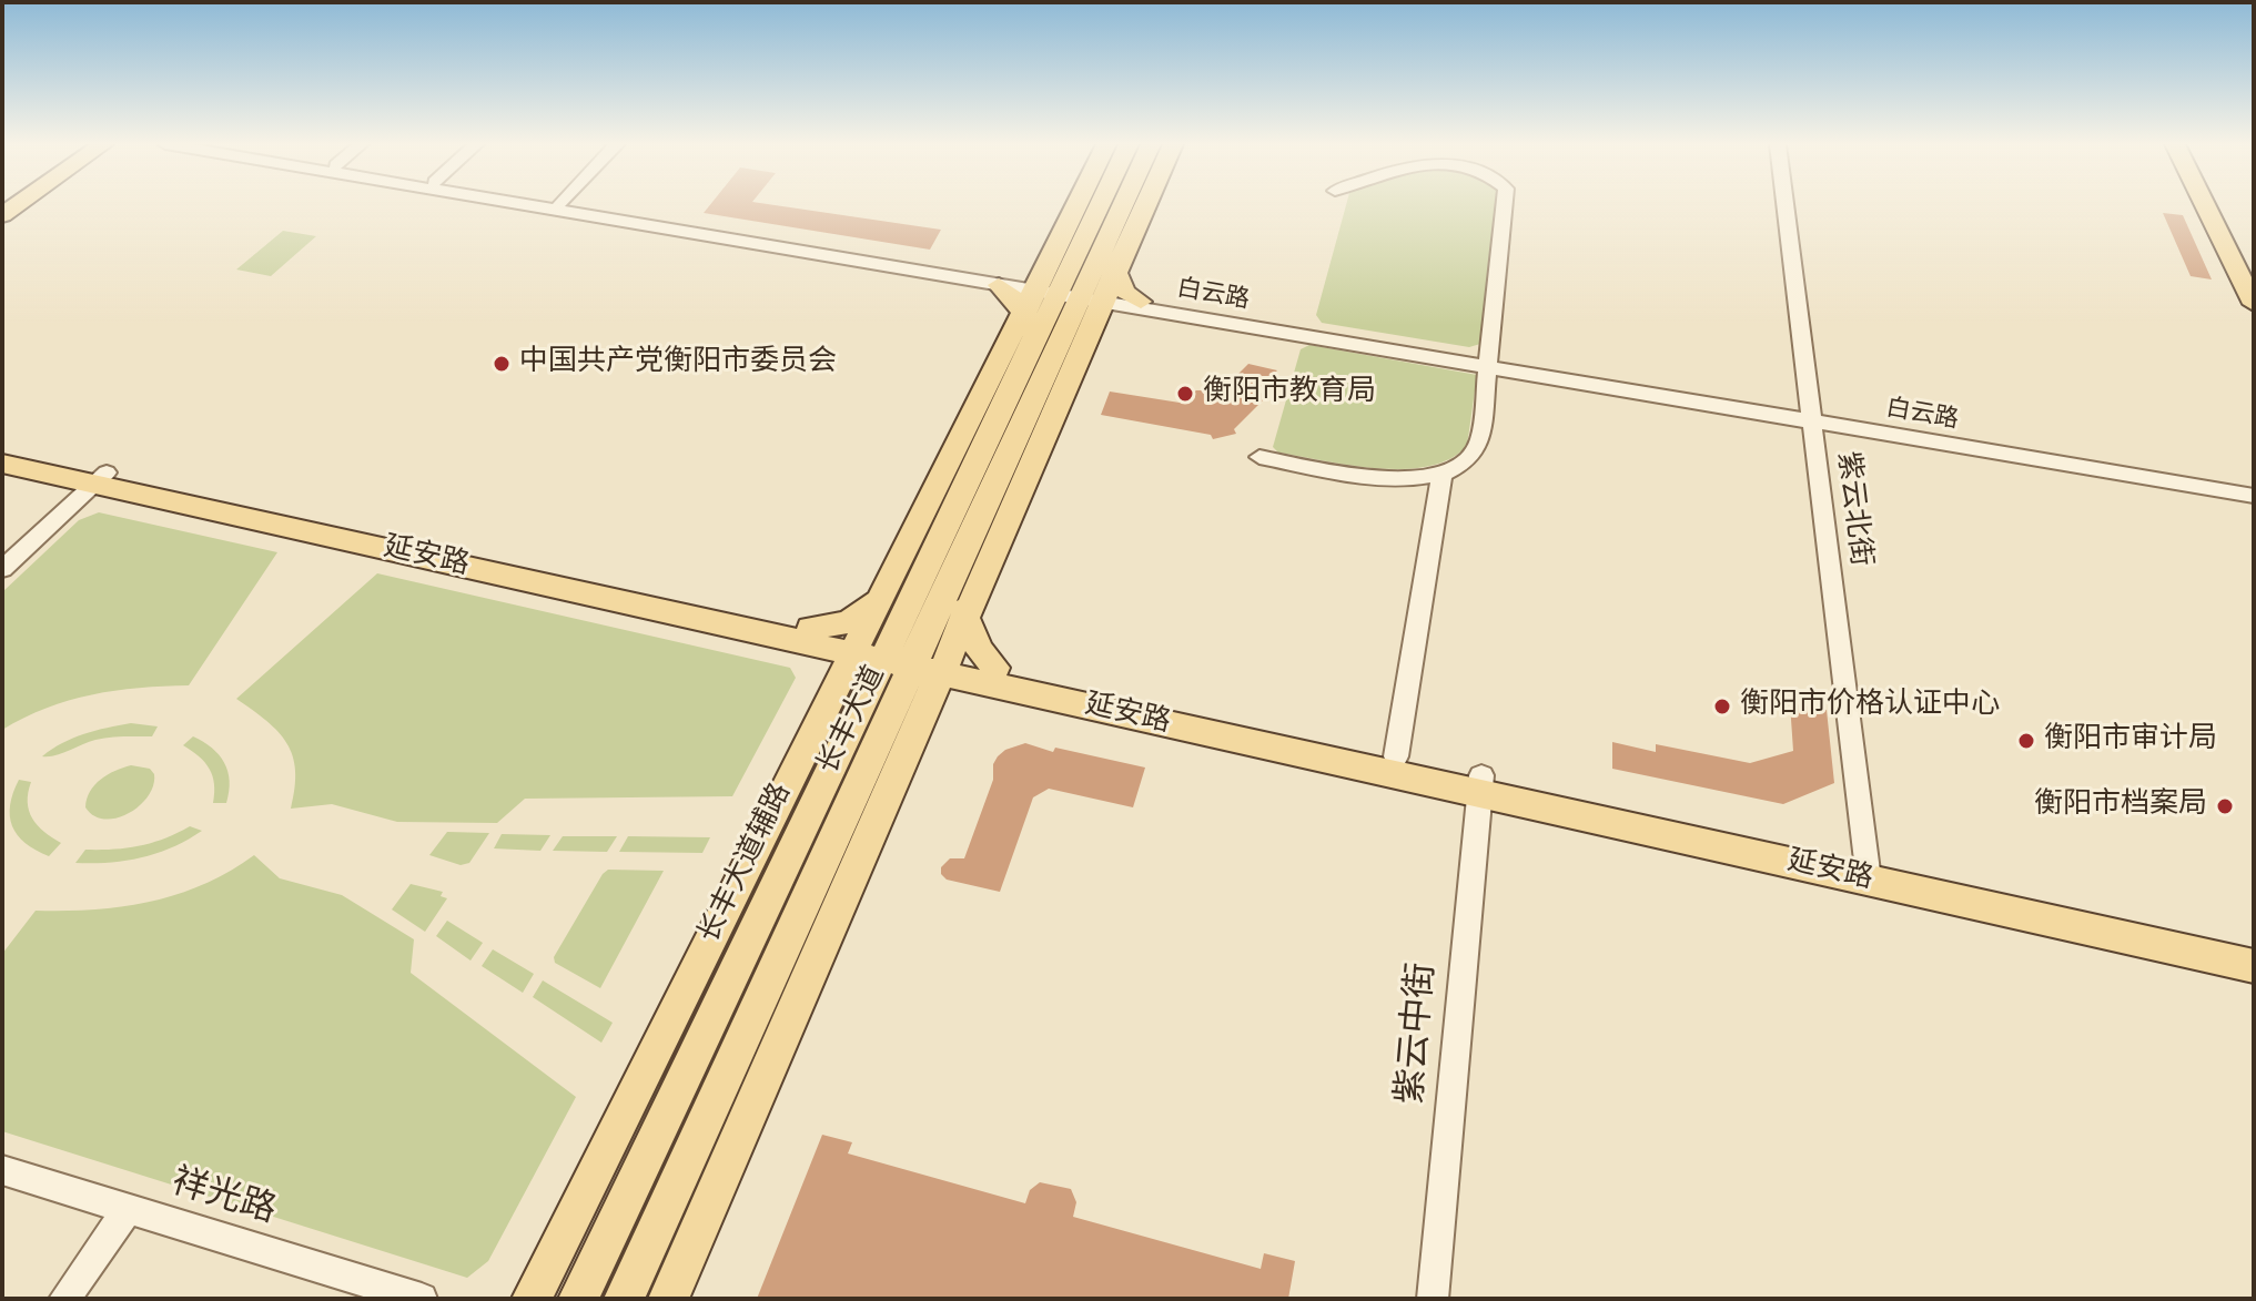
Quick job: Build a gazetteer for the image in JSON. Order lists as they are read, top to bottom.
{
  "streets": {
    "main road": ["延安路", "长丰大道", "长丰大道辅路"],
    "street": [
      "白云路",
      "紫云北街",
      "紫云中街",
      "祥光路"
    ]
  },
  "crossings": [
    ["白云路", "紫云北街"],
    ["白云路", "长丰大道"],
    ["白云路", "长丰大道辅路"],
    ["紫云北街", "延安路"],
    ["延安路", "长丰大道"],
    ["延安路", "长丰大道辅路"],
    ["延安路", "紫云中街"],
    ["长丰大道", "长丰大道辅路"]
  ],
  "places": [
    "中国共产党衡阳市委员会",
    "衡阳市教育局",
    "衡阳市价格认证中心",
    "衡阳市审计局",
    "衡阳市档案局"
  ]
}
